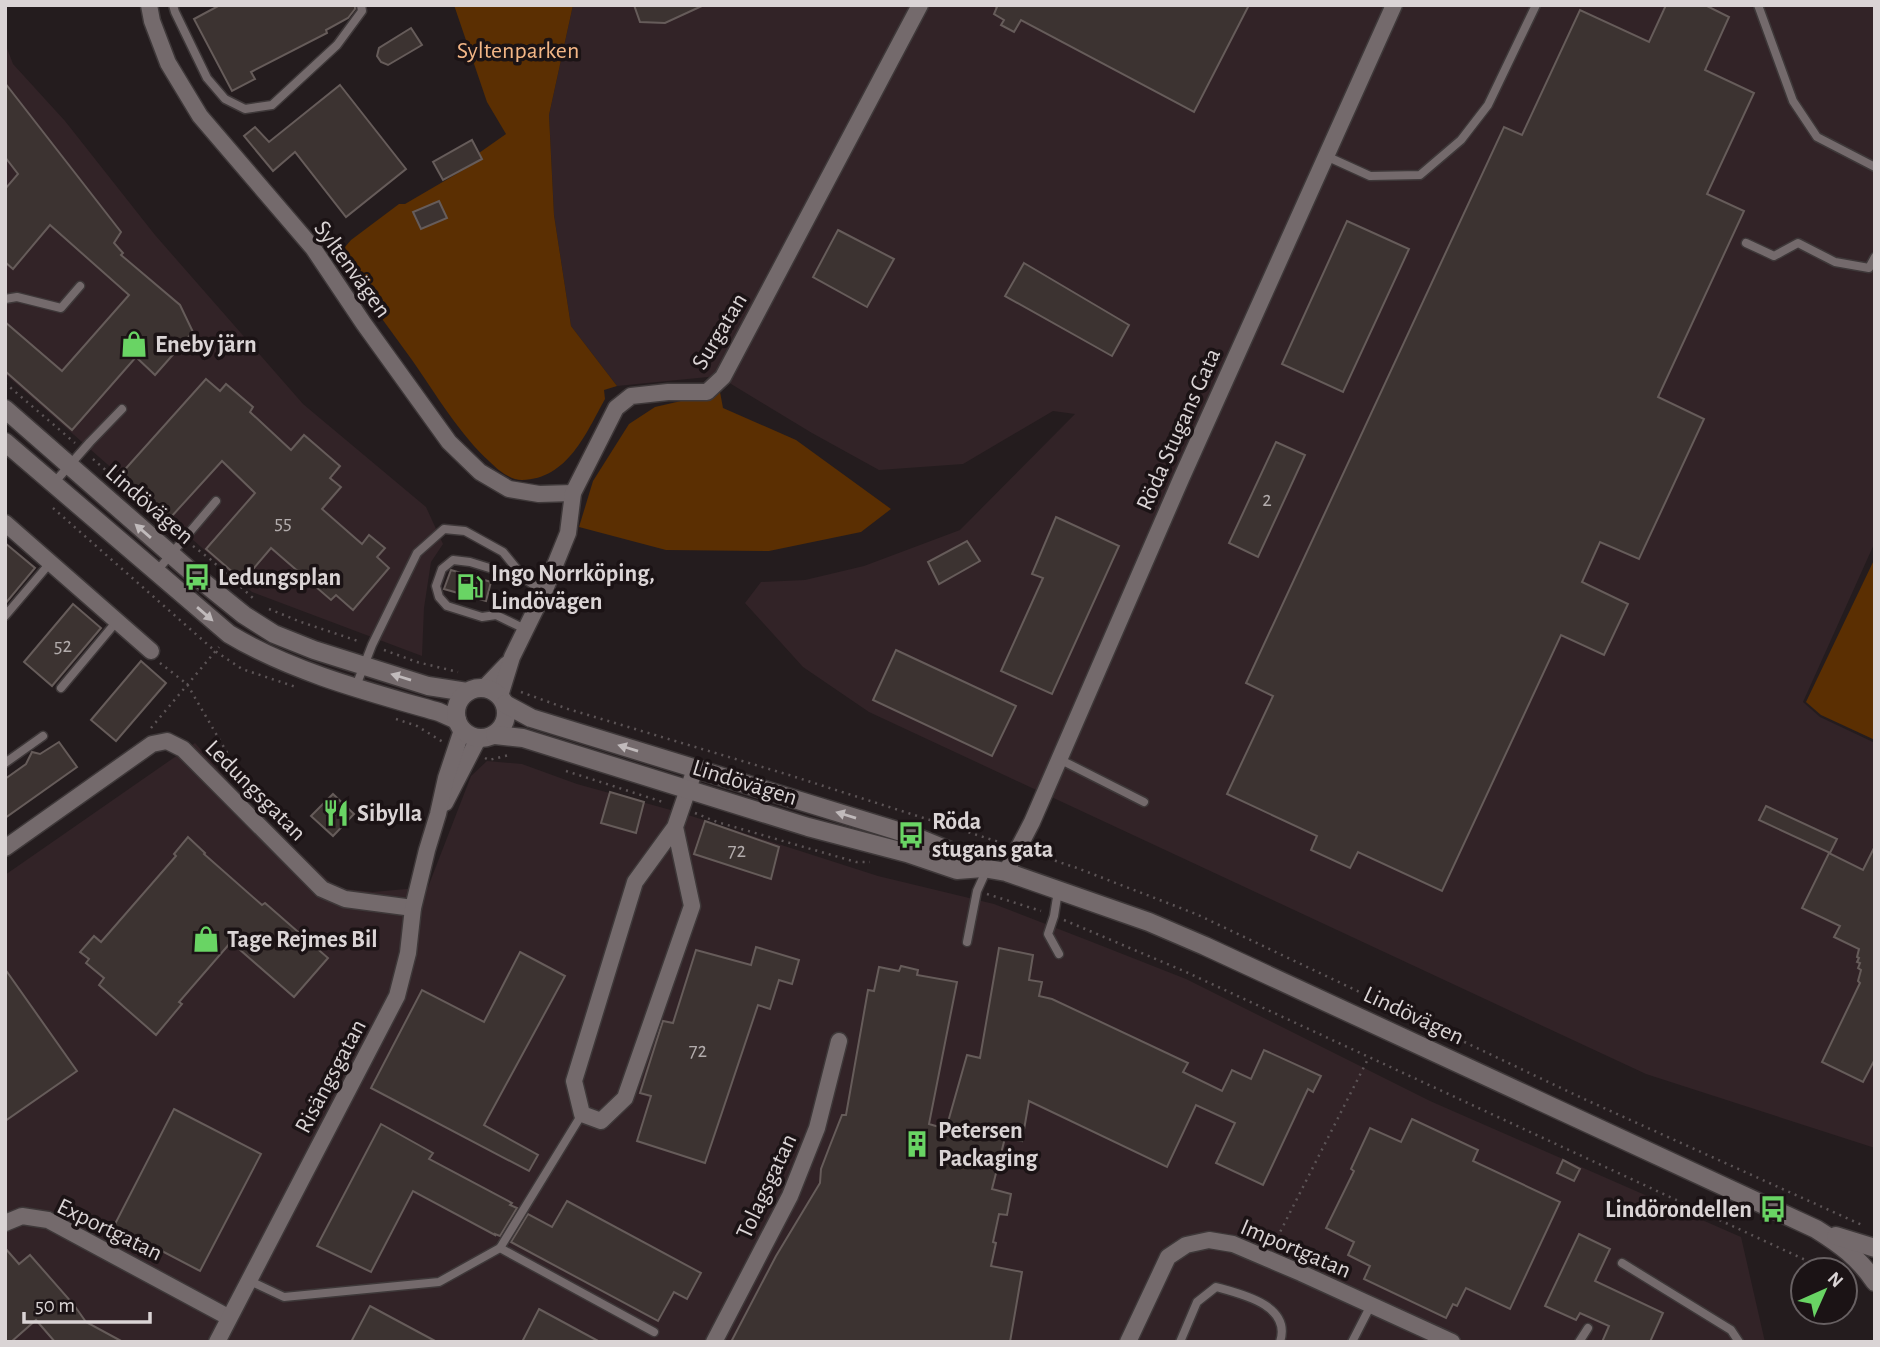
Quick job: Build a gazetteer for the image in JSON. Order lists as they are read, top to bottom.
{
  "streets": {
    "main road": ["Lindövägen"],
    "street": [
      "Syltenvägen",
      "Surgatan",
      "Röda Stugans Gata",
      "Ledungsgatan",
      "Risängsgatan",
      "Tolagsgatan",
      "Exportgatan",
      "Importgatan"
    ]
  },
  "crossings": [
    ["Syltenvägen", "Surgatan"],
    ["Surgatan", "Lindövägen"],
    ["Surgatan", "Risängsgatan"],
    ["Röda Stugans Gata", "Lindövägen"],
    ["Lindövägen", "Risängsgatan"],
    ["Ledungsgatan", "Risängsgatan"],
    ["Risängsgatan", "Exportgatan"]
  ],
  "parks": ["Syltenparken"],
  "places": {
    "shop": ["Eneby järn", "Tage Rejmes Bil"],
    "bus stop": ["Ledungsplan", "Röda stugans gata", "Lindörondellen"],
    "fuel station": ["Ingo Norrköping, Lindövägen"],
    "restaurant": ["Sibylla"],
    "building": ["Petersen Packaging"]
  },
  "house_numbers": [
    "2",
    "55",
    "52",
    "72",
    "72"
  ],
  "scale_bar": "50 m",
  "north": "top right"
}
